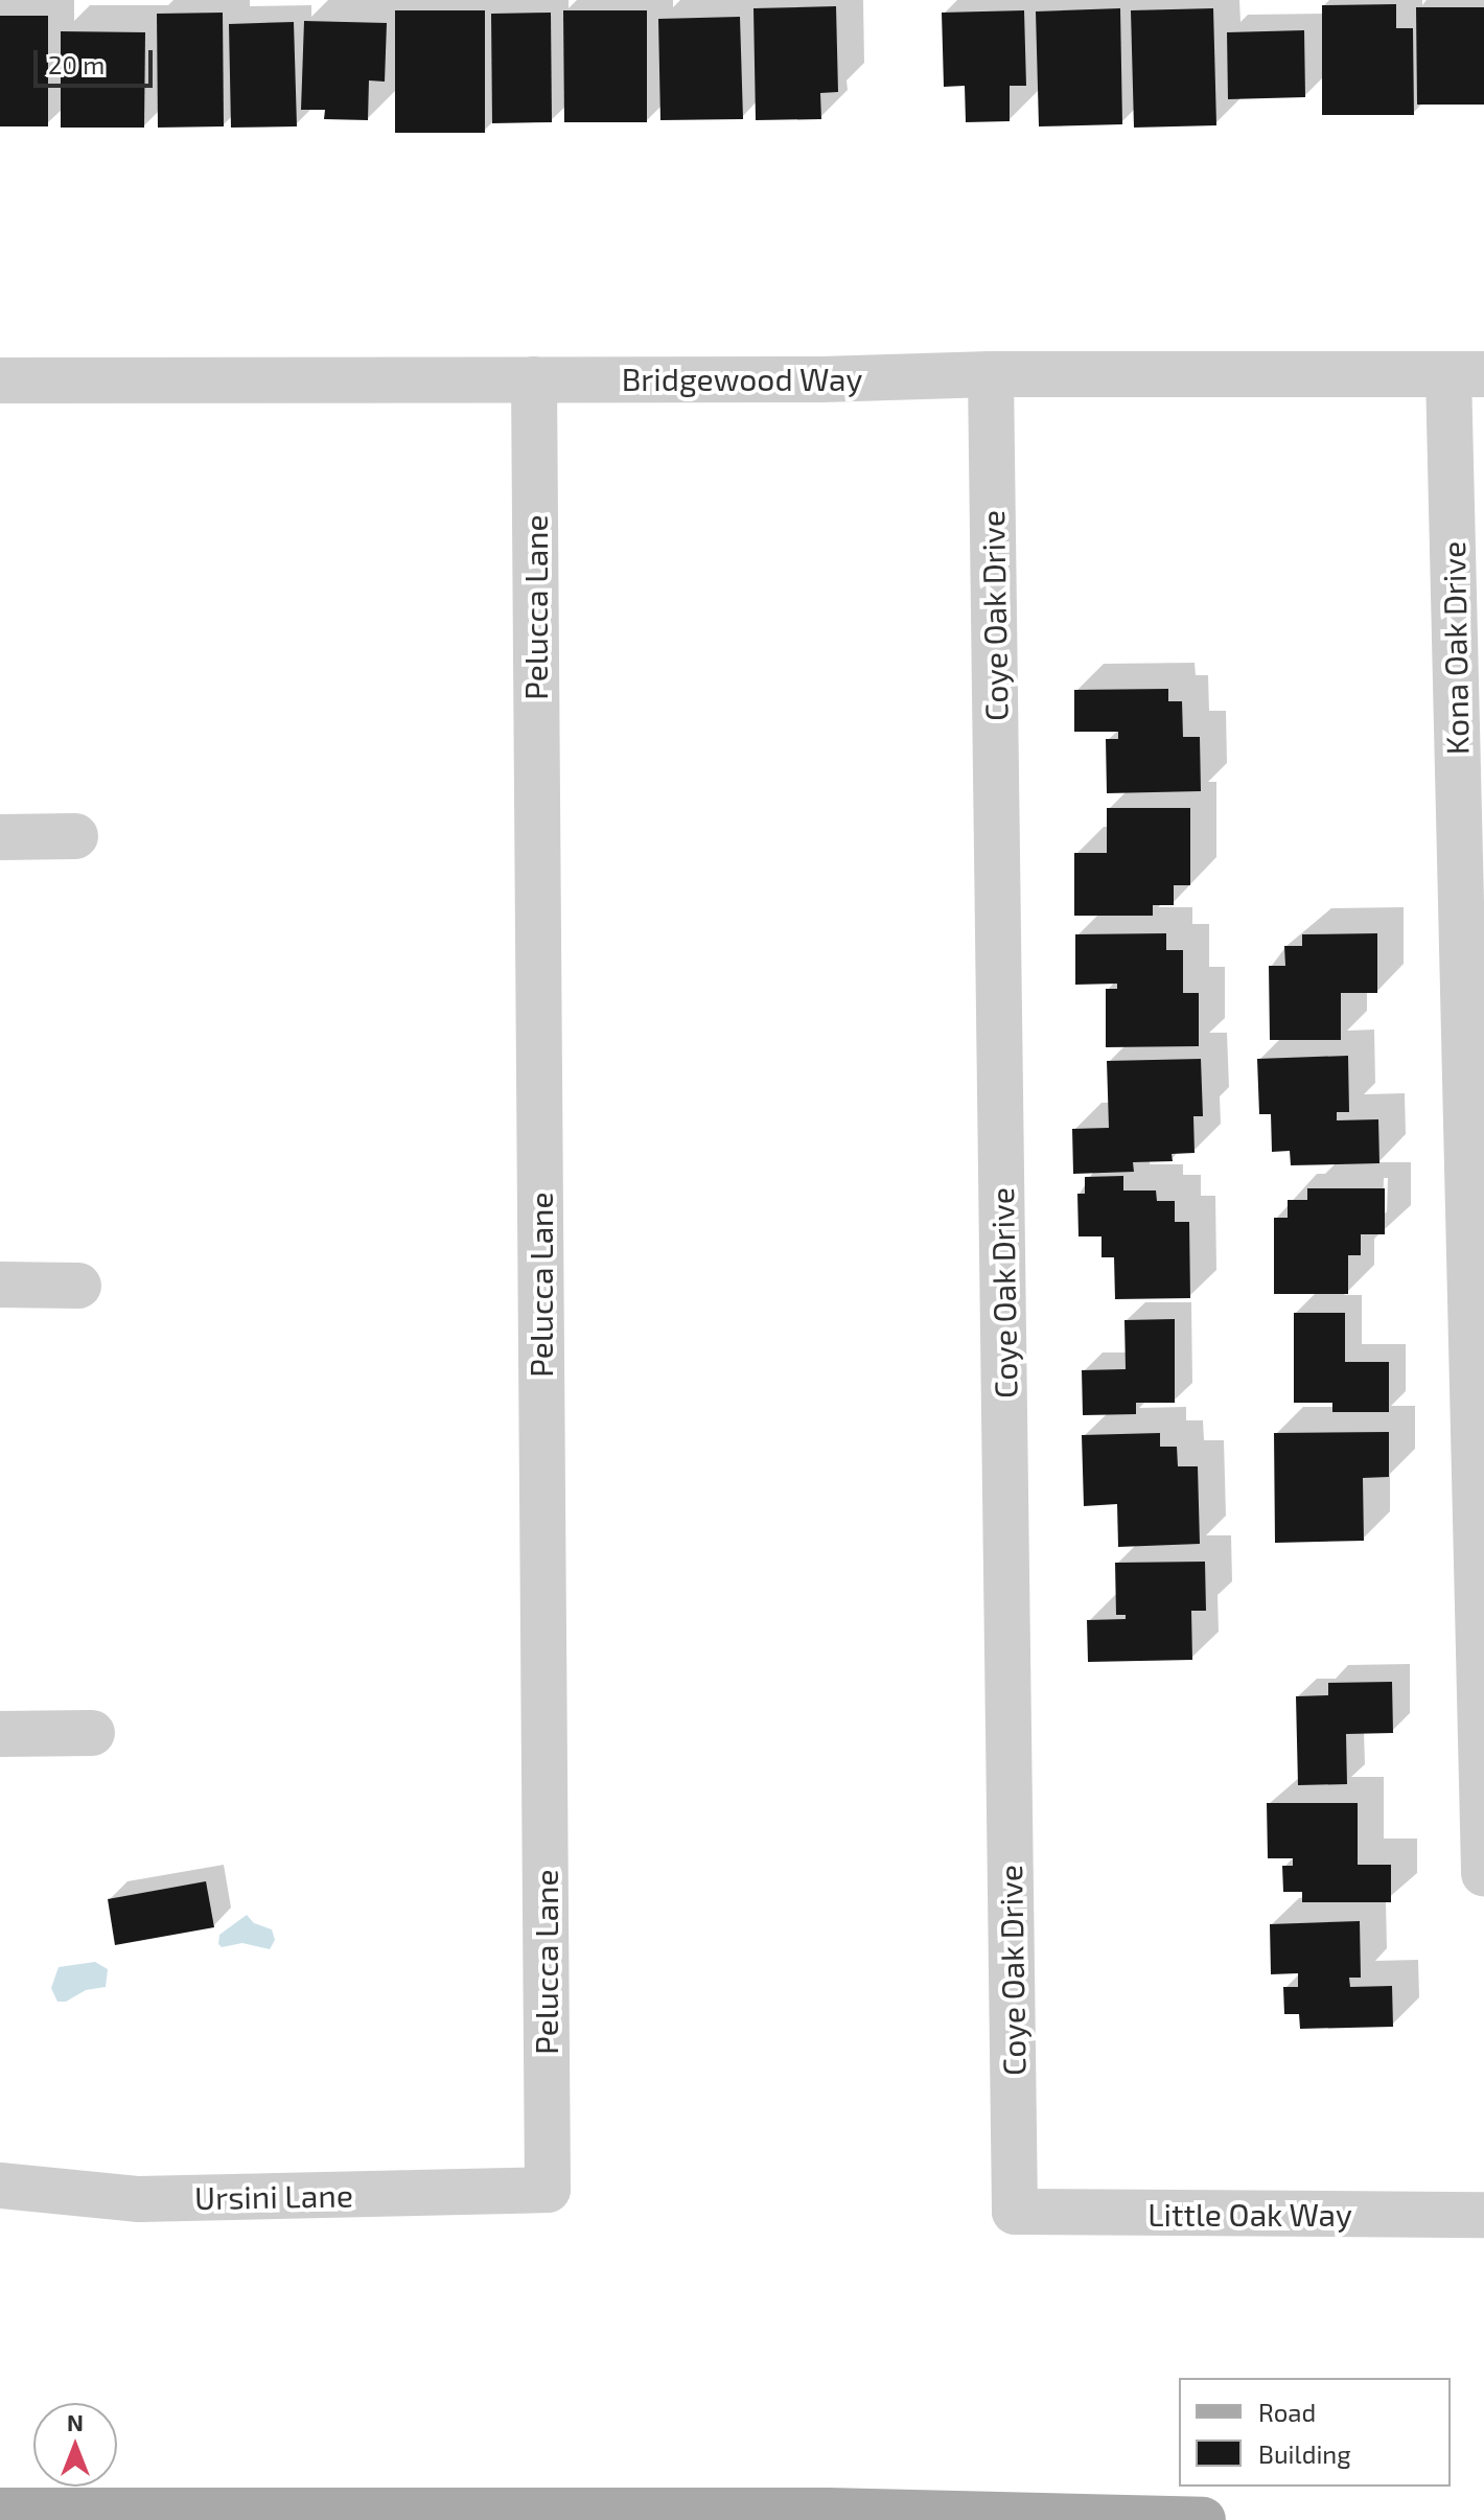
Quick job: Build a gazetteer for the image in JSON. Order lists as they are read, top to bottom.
{
  "streets": {
    "street": [
      "Bridgewood Way",
      "Pelucca Lane",
      "Coye Oak Drive",
      "Kona Oak Drive",
      "Ursini Lane",
      "Little Oak Way"
    ]
  },
  "crossings": [
    ["Bridgewood Way", "Pelucca Lane"],
    ["Bridgewood Way", "Coye Oak Drive"],
    ["Bridgewood Way", "Kona Oak Drive"],
    ["Pelucca Lane", "Ursini Lane"],
    ["Coye Oak Drive", "Little Oak Way"]
  ],
  "legend": ["Road", "Building"],
  "scale_bar": "20 m",
  "north": "top"
}
